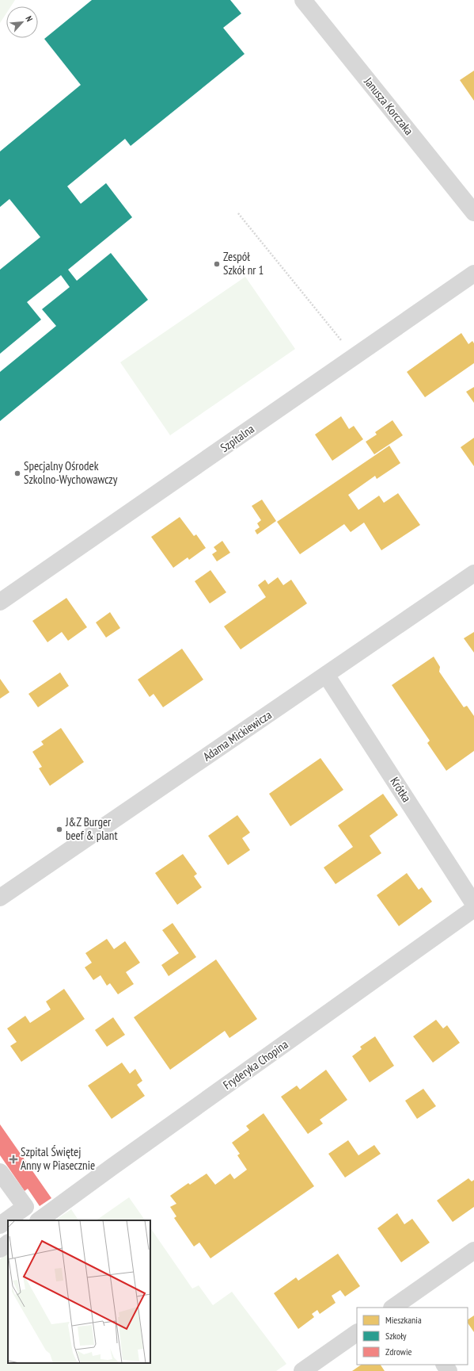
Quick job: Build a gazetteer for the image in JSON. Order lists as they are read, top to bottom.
{
  "streets": {
    "street": [
      "Janusza Korczaka",
      "Szpitalna",
      "Adama Mickiewicza",
      "Krótka",
      "Fryderyka Chopina"
    ]
  },
  "crossings": [
    ["Adama Mickiewicza", "Krótka"]
  ],
  "places": {
    "other": ["Zespół Szkół nr 1", "Specjalny Ośrodek Szkolno-Wychowawczy", "J&Z Burger beef & plant"],
    "health": ["Szpital Świętej Anny w Piasecznie"]
  },
  "legend": ["Mieszkania", "Szkoły", "Zdrowie"],
  "north": "top right"
}
